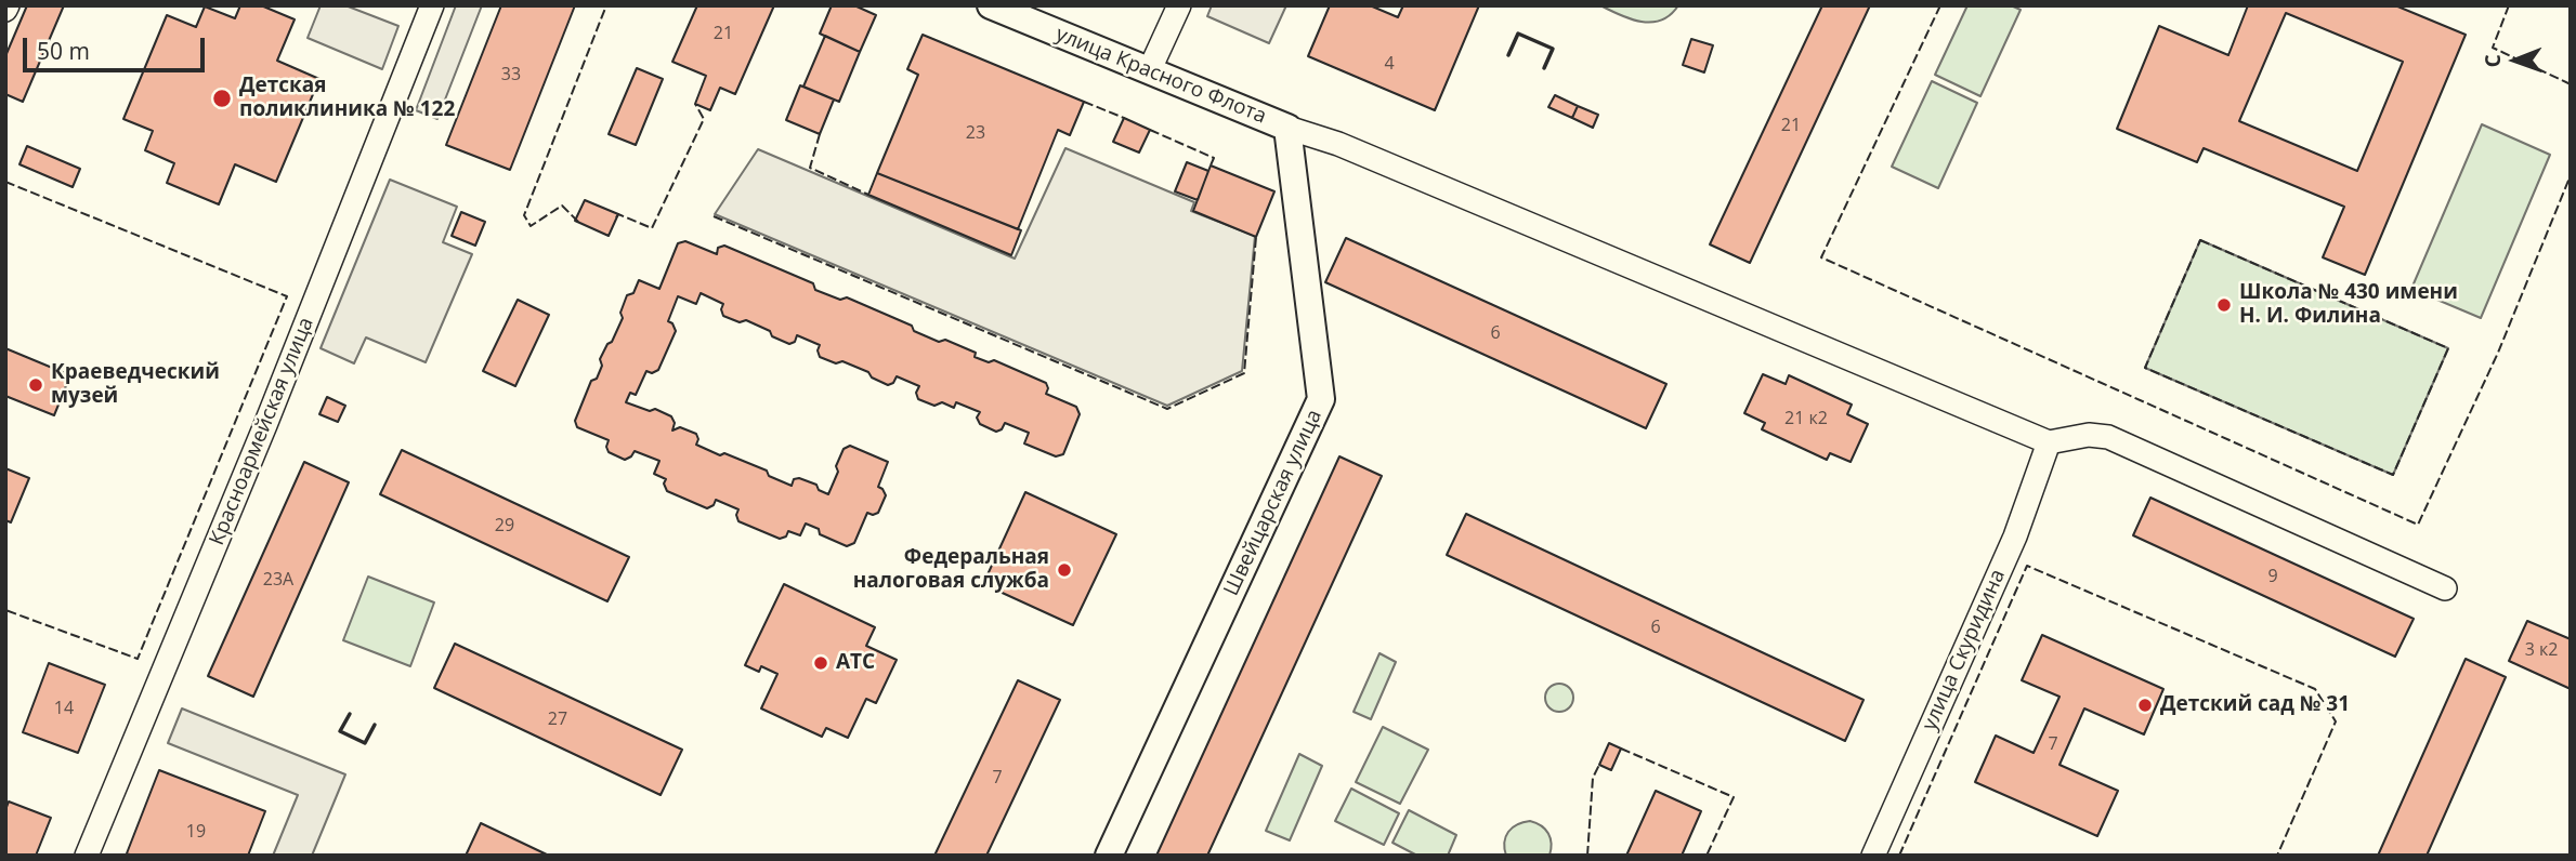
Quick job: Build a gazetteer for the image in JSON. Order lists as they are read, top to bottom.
{
  "streets": {
    "street": [
      "улица Красного Флота",
      "Красноармейская улица",
      "Швейцарская улица",
      "улица Скуридина"
    ]
  },
  "crossings": [
    ["улица Красного Флота", "Швейцарская улица"]
  ],
  "places": [
    "Детская поликлиника № 122",
    "Школа № 430 имени Н. И. Филина",
    "Краеведческий музей",
    "Федеральная налоговая служба",
    "АТС",
    "Детский сад № 31"
  ],
  "house_numbers": [
    "21",
    "4",
    "33",
    "21",
    "23",
    "6",
    "21 к2",
    "29",
    "9",
    "23А",
    "6",
    "3 к2",
    "14",
    "27",
    "7",
    "7",
    "19"
  ],
  "scale_bar": "50 m",
  "north": "left"
}
